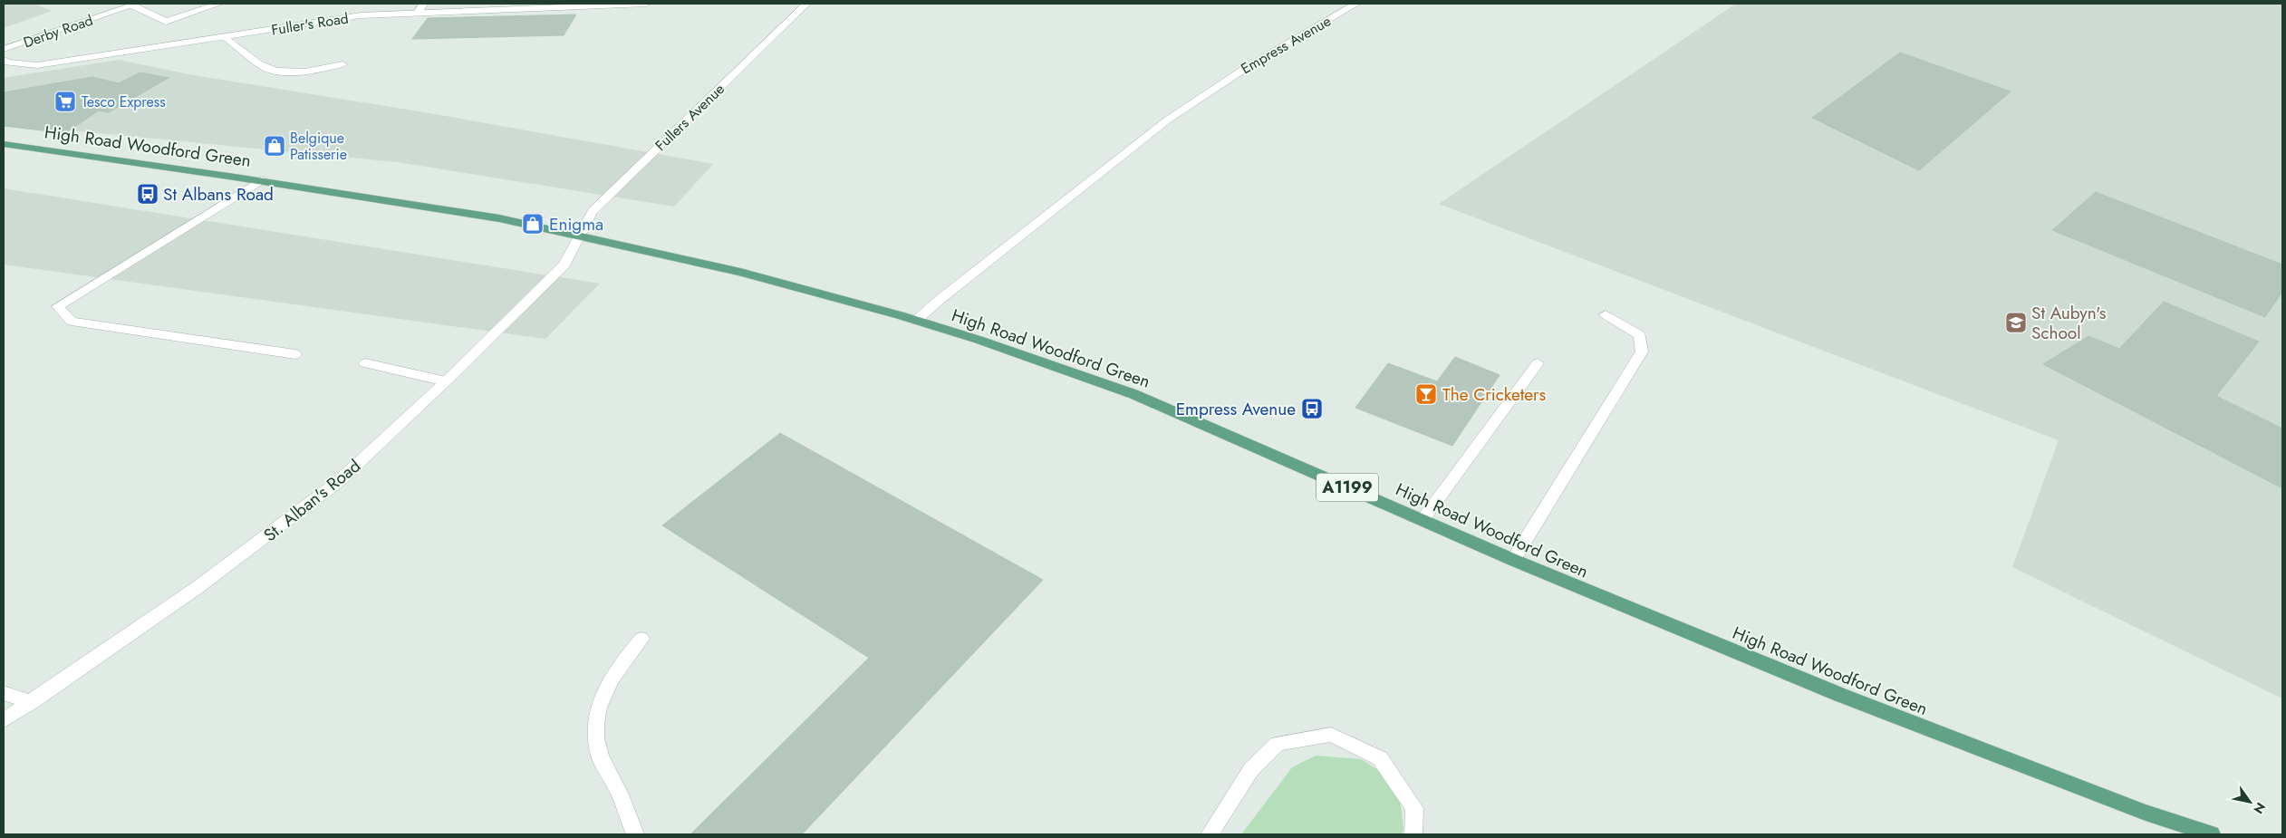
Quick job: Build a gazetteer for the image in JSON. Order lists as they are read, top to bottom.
{
  "streets": {
    "main road": ["High Road Woodford Green", "A1199"],
    "street": [
      "Fuller's Road",
      "Derby Road",
      "Empress Avenue",
      "Fullers Avenue",
      "St. Alban's Road"
    ]
  },
  "crossings": [
    ["Empress Avenue", "High Road Woodford Green"],
    ["Fullers Avenue", "High Road Woodford Green"],
    ["Fullers Avenue", "St. Alban's Road"],
    ["High Road Woodford Green", "St. Alban's Road"]
  ],
  "places": {
    "supermarket": ["Tesco Express"],
    "shop": ["Belgique Patisserie", "Enigma"],
    "bus stop": ["St Albans Road", "Empress Avenue"],
    "school or university": ["St Aubyn's School"],
    "bar": ["The Cricketers"]
  },
  "north": "bottom right"
}
